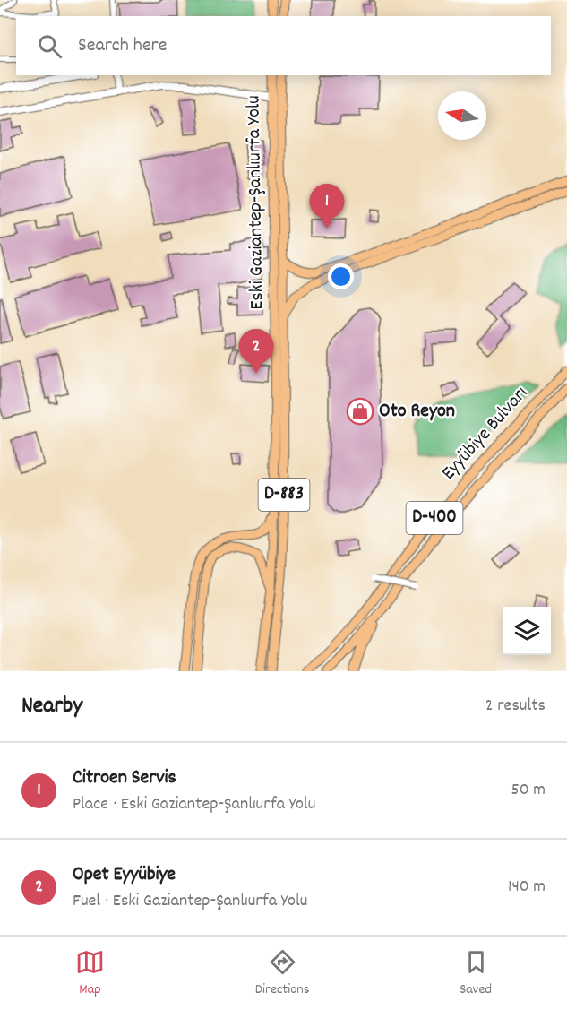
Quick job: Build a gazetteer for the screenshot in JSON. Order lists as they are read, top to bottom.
{
  "streets": {
    "main road": [
      "Eski Gaziantep-Şanlıurfa Yolu",
      "Eyyübiye Bulvarı",
      "D-883",
      "D-400"
    ]
  },
  "crossings": [
    ["Eski Gaziantep-Şanlıurfa Yolu", "D-883"],
    ["Eyyübiye Bulvarı", "D-400"]
  ],
  "places": {
    "shop": ["Oto Reyon"]
  },
  "north": "left",
  "page": {
    "search": "Search here",
    "pins": ["1", "2"],
    "heading": ["Nearby", "2 results"],
    "list": [
      {
        "mark": "1",
        "name": "Citroen Servis",
        "note": "Place · Eski Gaziantep-Şanlıurfa Yolu",
        "value": "50 m"
      },
      {
        "mark": "2",
        "name": "Opet Eyyübiye",
        "note": "Fuel · Eski Gaziantep-Şanlıurfa Yolu",
        "value": "140 m"
      }
    ],
    "nav": ["Map", "Directions", "Saved"]
  }
}
